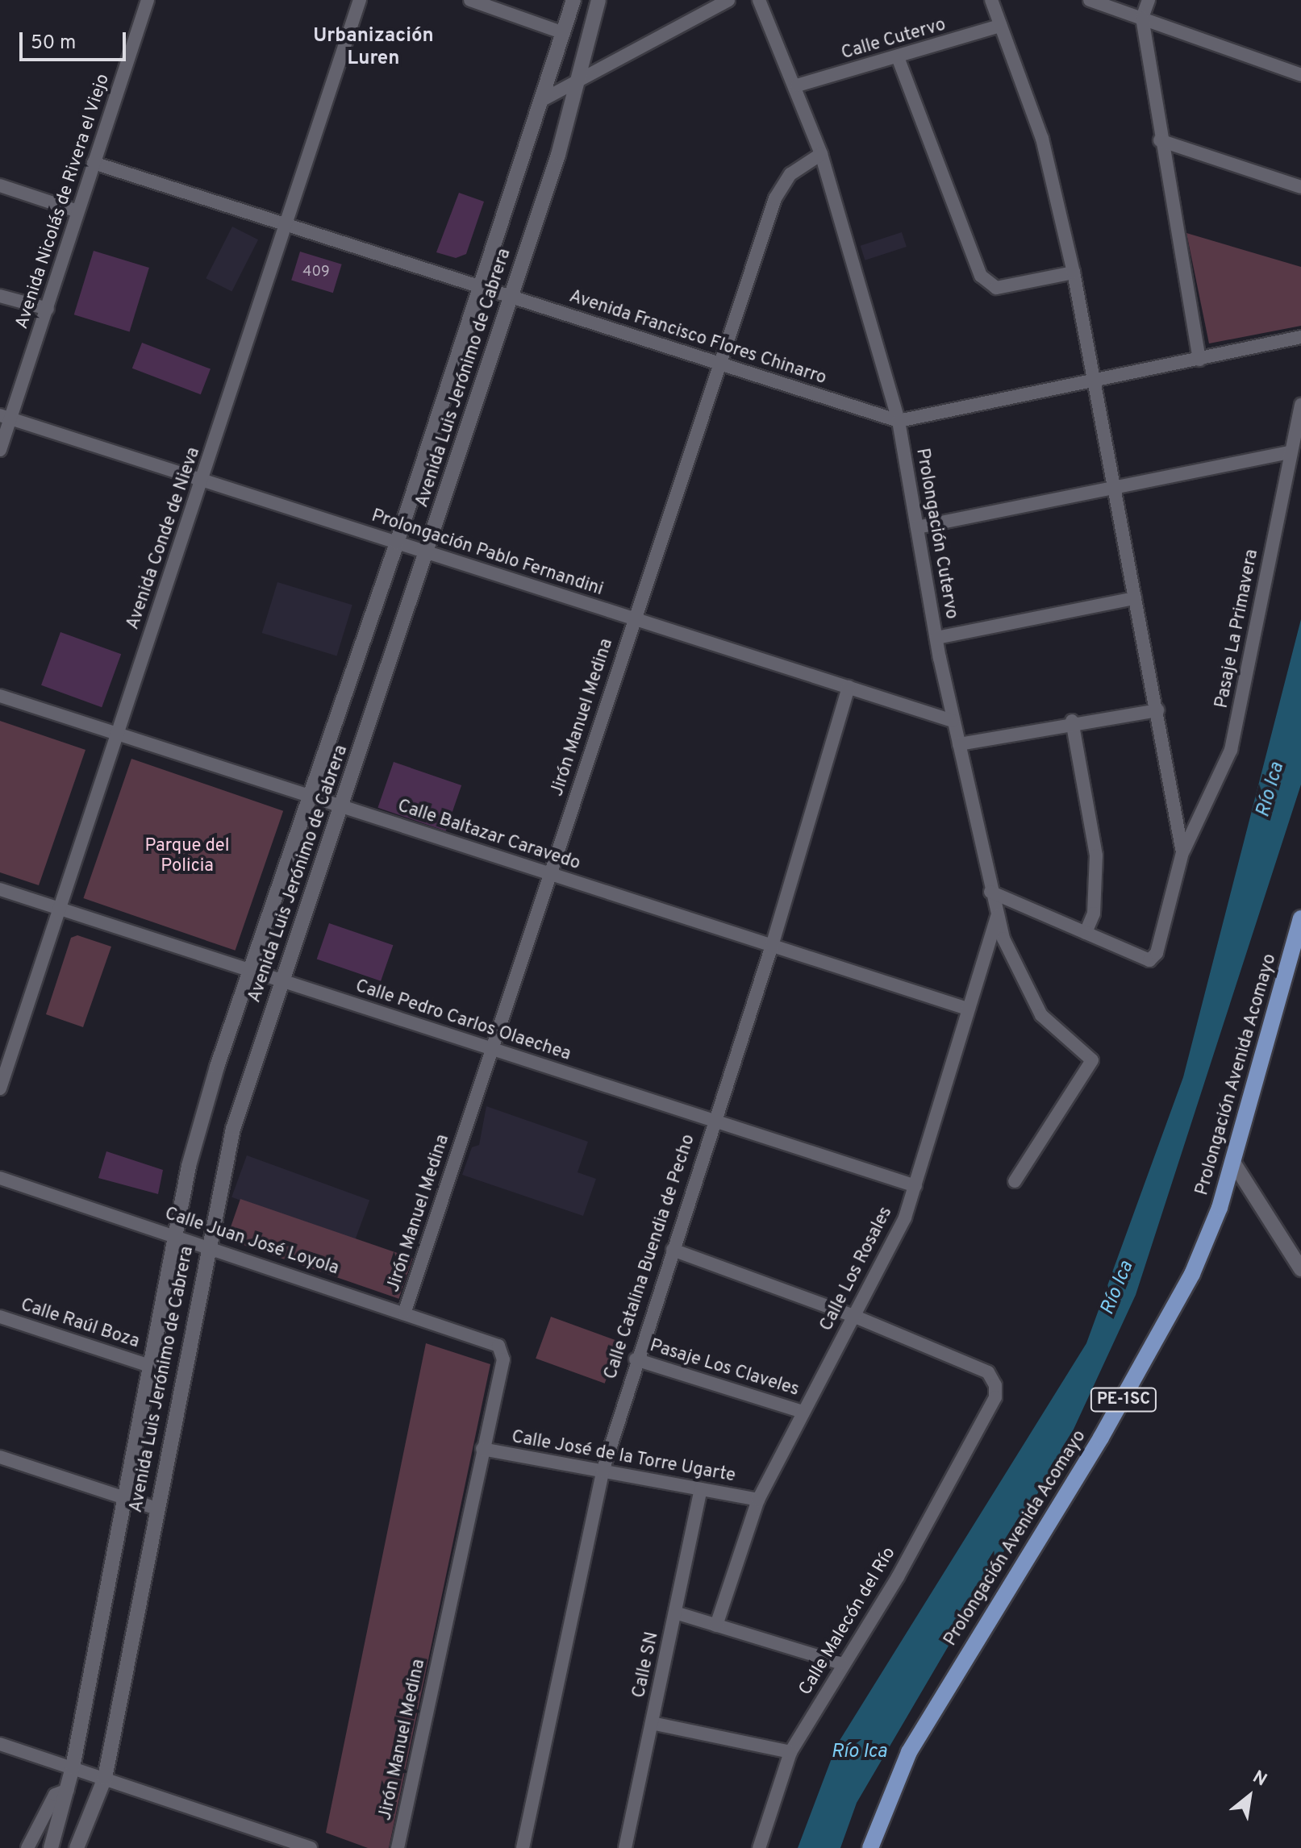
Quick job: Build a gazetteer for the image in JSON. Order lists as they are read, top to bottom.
{
  "streets": {
    "main road": ["Prolongación Avenida Acomayo", "PE-1SC"],
    "street": [
      "Calle Cutervo",
      "Avenida Nicolás de Rivera el Viejo",
      "Avenida Francisco Flores Chinarro",
      "Avenida Luis Jerónimo de Cabrera",
      "Prolongación Cutervo",
      "Avenida Conde de Nieva",
      "Prolongación Pablo Fernandini",
      "Pasaje La Primavera",
      "Jirón Manuel Medina",
      "Calle Baltazar Caravedo",
      "Calle Pedro Carlos Olaechea",
      "Calle Juan José Loyola",
      "Calle Catalina Buendia de Pecho",
      "Calle Los Rosales",
      "Calle Raúl Boza",
      "Pasaje Los Claveles",
      "Calle José de la Torre Ugarte",
      "Calle Malecón del Río",
      "Calle SN"
    ]
  },
  "crossings": [
    ["Calle Cutervo", "Prolongación Cutervo"],
    ["Avenida Nicolás de Rivera el Viejo", "Avenida Francisco Flores Chinarro"],
    ["Avenida Nicolás de Rivera el Viejo", "Prolongación Pablo Fernandini"],
    ["Avenida Francisco Flores Chinarro", "Avenida Luis Jerónimo de Cabrera"],
    ["Avenida Francisco Flores Chinarro", "Prolongación Cutervo"],
    ["Avenida Francisco Flores Chinarro", "Avenida Conde de Nieva"],
    ["Avenida Francisco Flores Chinarro", "Jirón Manuel Medina"],
    ["Avenida Luis Jerónimo de Cabrera", "Prolongación Pablo Fernandini"],
    ["Avenida Luis Jerónimo de Cabrera", "Calle Baltazar Caravedo"],
    ["Avenida Luis Jerónimo de Cabrera", "Calle Pedro Carlos Olaechea"],
    ["Avenida Luis Jerónimo de Cabrera", "Calle Juan José Loyola"],
    ["Avenida Luis Jerónimo de Cabrera", "Calle Raúl Boza"],
    ["Prolongación Cutervo", "Prolongación Pablo Fernandini"],
    ["Prolongación Cutervo", "Jirón Manuel Medina"],
    ["Prolongación Cutervo", "Calle Los Rosales"],
    ["Avenida Conde de Nieva", "Prolongación Pablo Fernandini"],
    ["Avenida Conde de Nieva", "Calle Baltazar Caravedo"],
    ["Avenida Conde de Nieva", "Calle Pedro Carlos Olaechea"],
    ["Prolongación Pablo Fernandini", "Jirón Manuel Medina"],
    ["Prolongación Pablo Fernandini", "Calle Catalina Buendia de Pecho"],
    ["Jirón Manuel Medina", "Calle Baltazar Caravedo"],
    ["Jirón Manuel Medina", "Calle Pedro Carlos Olaechea"],
    ["Jirón Manuel Medina", "Calle Juan José Loyola"],
    ["Jirón Manuel Medina", "Calle José de la Torre Ugarte"],
    ["Calle Baltazar Caravedo", "Calle Catalina Buendia de Pecho"],
    ["Calle Baltazar Caravedo", "Calle Los Rosales"],
    ["Calle Pedro Carlos Olaechea", "Calle Catalina Buendia de Pecho"],
    ["Calle Pedro Carlos Olaechea", "Calle Los Rosales"],
    ["Calle Catalina Buendia de Pecho", "Pasaje Los Claveles"],
    ["Calle Catalina Buendia de Pecho", "Calle José de la Torre Ugarte"],
    ["Calle Los Rosales", "Pasaje Los Claveles"],
    ["Calle Los Rosales", "Calle José de la Torre Ugarte"],
    ["Calle Los Rosales", "Calle Malecón del Río"],
    ["Calle José de la Torre Ugarte", "Calle SN"]
  ],
  "districts": ["Urbanización Luren"],
  "water": ["Río Ica"],
  "parks": ["Parque del Policia"],
  "house_numbers": ["409"],
  "scale_bar": "50 m",
  "north": "top right"
}
